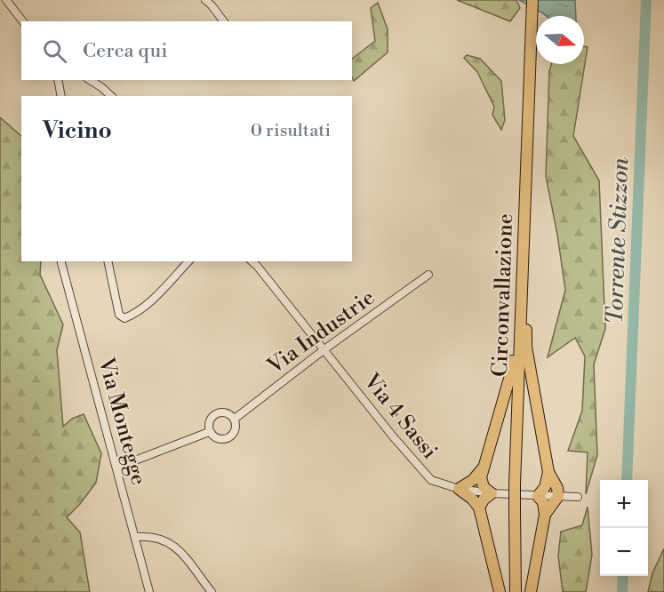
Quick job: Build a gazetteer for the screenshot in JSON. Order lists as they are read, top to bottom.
{
  "streets": {
    "highway": ["Circonvallazione"],
    "street": ["Via Industrie", "Via 4 Sassi", "Via Montegge"]
  },
  "crossings": [
    ["Via Industrie", "Via 4 Sassi"],
    ["Via Industrie", "Via Montegge"]
  ],
  "water": ["Torrente Stizzon"],
  "north": "right",
  "page": {
    "search": "Cerca qui",
    "heading": ["Vicino", "0 risultati"],
    "map_buttons": ["+", "−"]
  }
}
